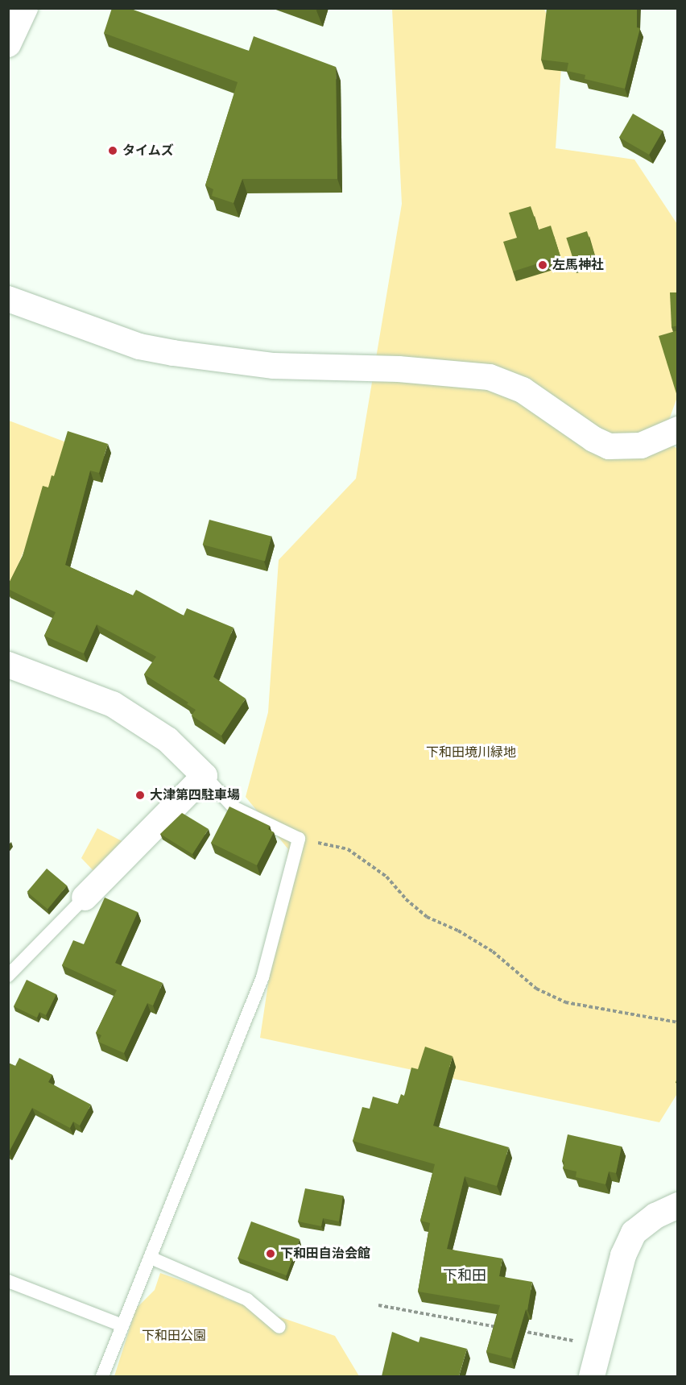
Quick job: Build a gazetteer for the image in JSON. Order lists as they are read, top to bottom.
{
  "districts": ["下和田"],
  "parks": ["下和田境川緑地", "下和田公園"],
  "places": [
    "タイムズ",
    "左馬神社",
    "大津第四駐車場",
    "下和田自治会館"
  ]
}
